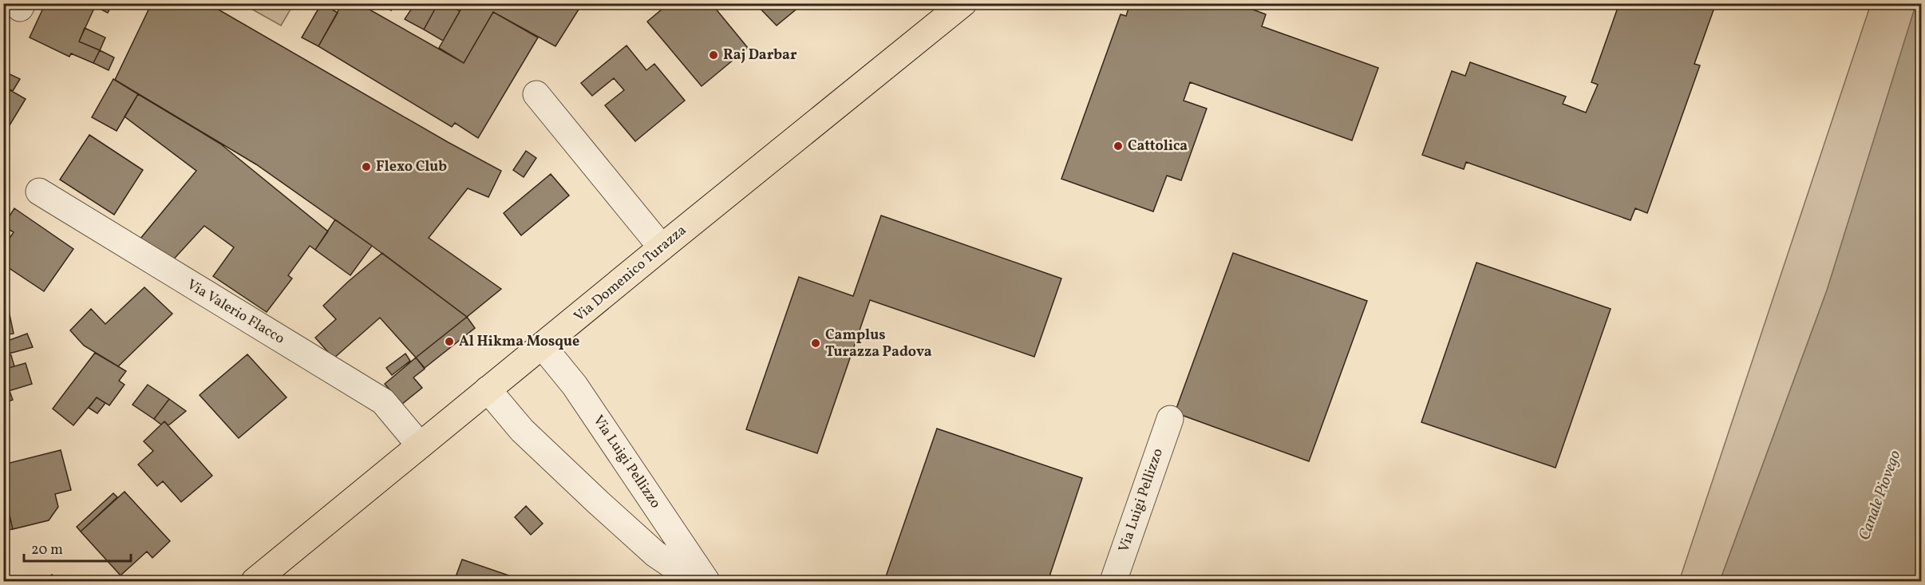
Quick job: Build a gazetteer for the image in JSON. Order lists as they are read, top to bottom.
{
  "streets": {
    "main road": ["Via Domenico Turazza"],
    "street": ["Via Valerio Flacco", "Via Luigi Pellizzo"]
  },
  "crossings": [
    ["Via Domenico Turazza", "Via Valerio Flacco"],
    ["Via Domenico Turazza", "Via Luigi Pellizzo"]
  ],
  "water": ["Canale Piovego"],
  "places": [
    "Raj Darbar",
    "Cattolica",
    "Flexo Club",
    "Al Hikma Mosque",
    "Camplus Turazza Padova"
  ],
  "scale_bar": "20 m"
}
